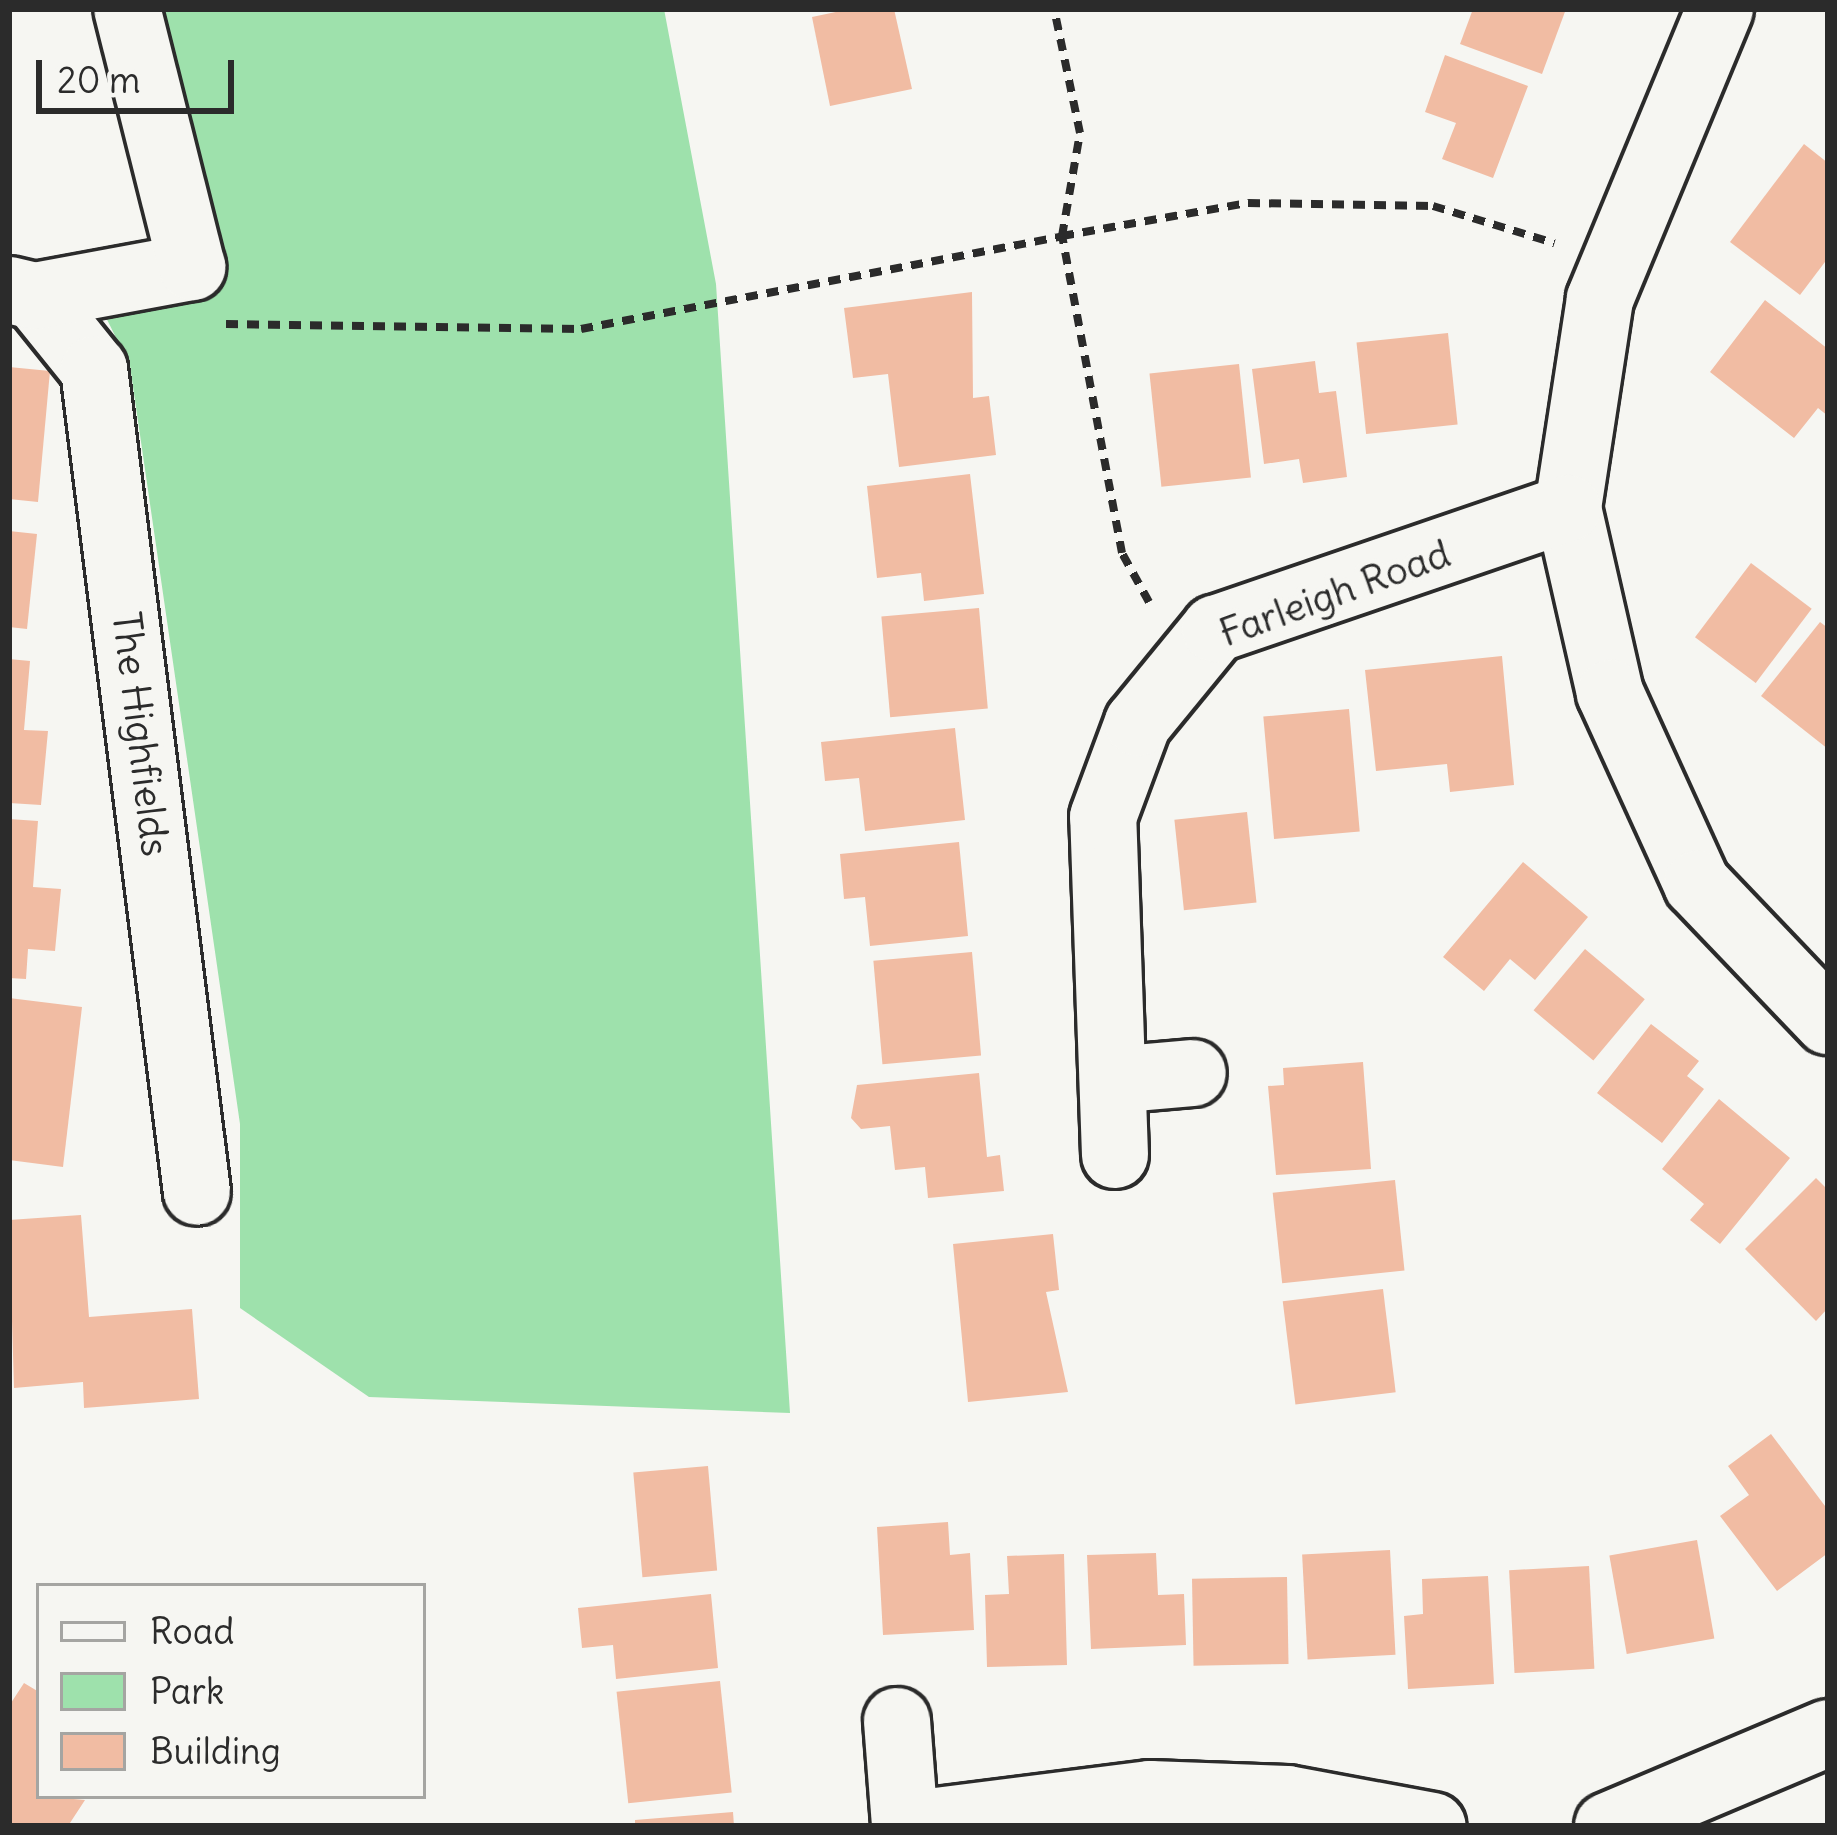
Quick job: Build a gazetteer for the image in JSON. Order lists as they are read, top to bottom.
{
  "streets": {
    "street": ["Farleigh Road", "The Highfields"]
  },
  "legend": ["Road", "Park", "Building"],
  "scale_bar": "20 m"
}
